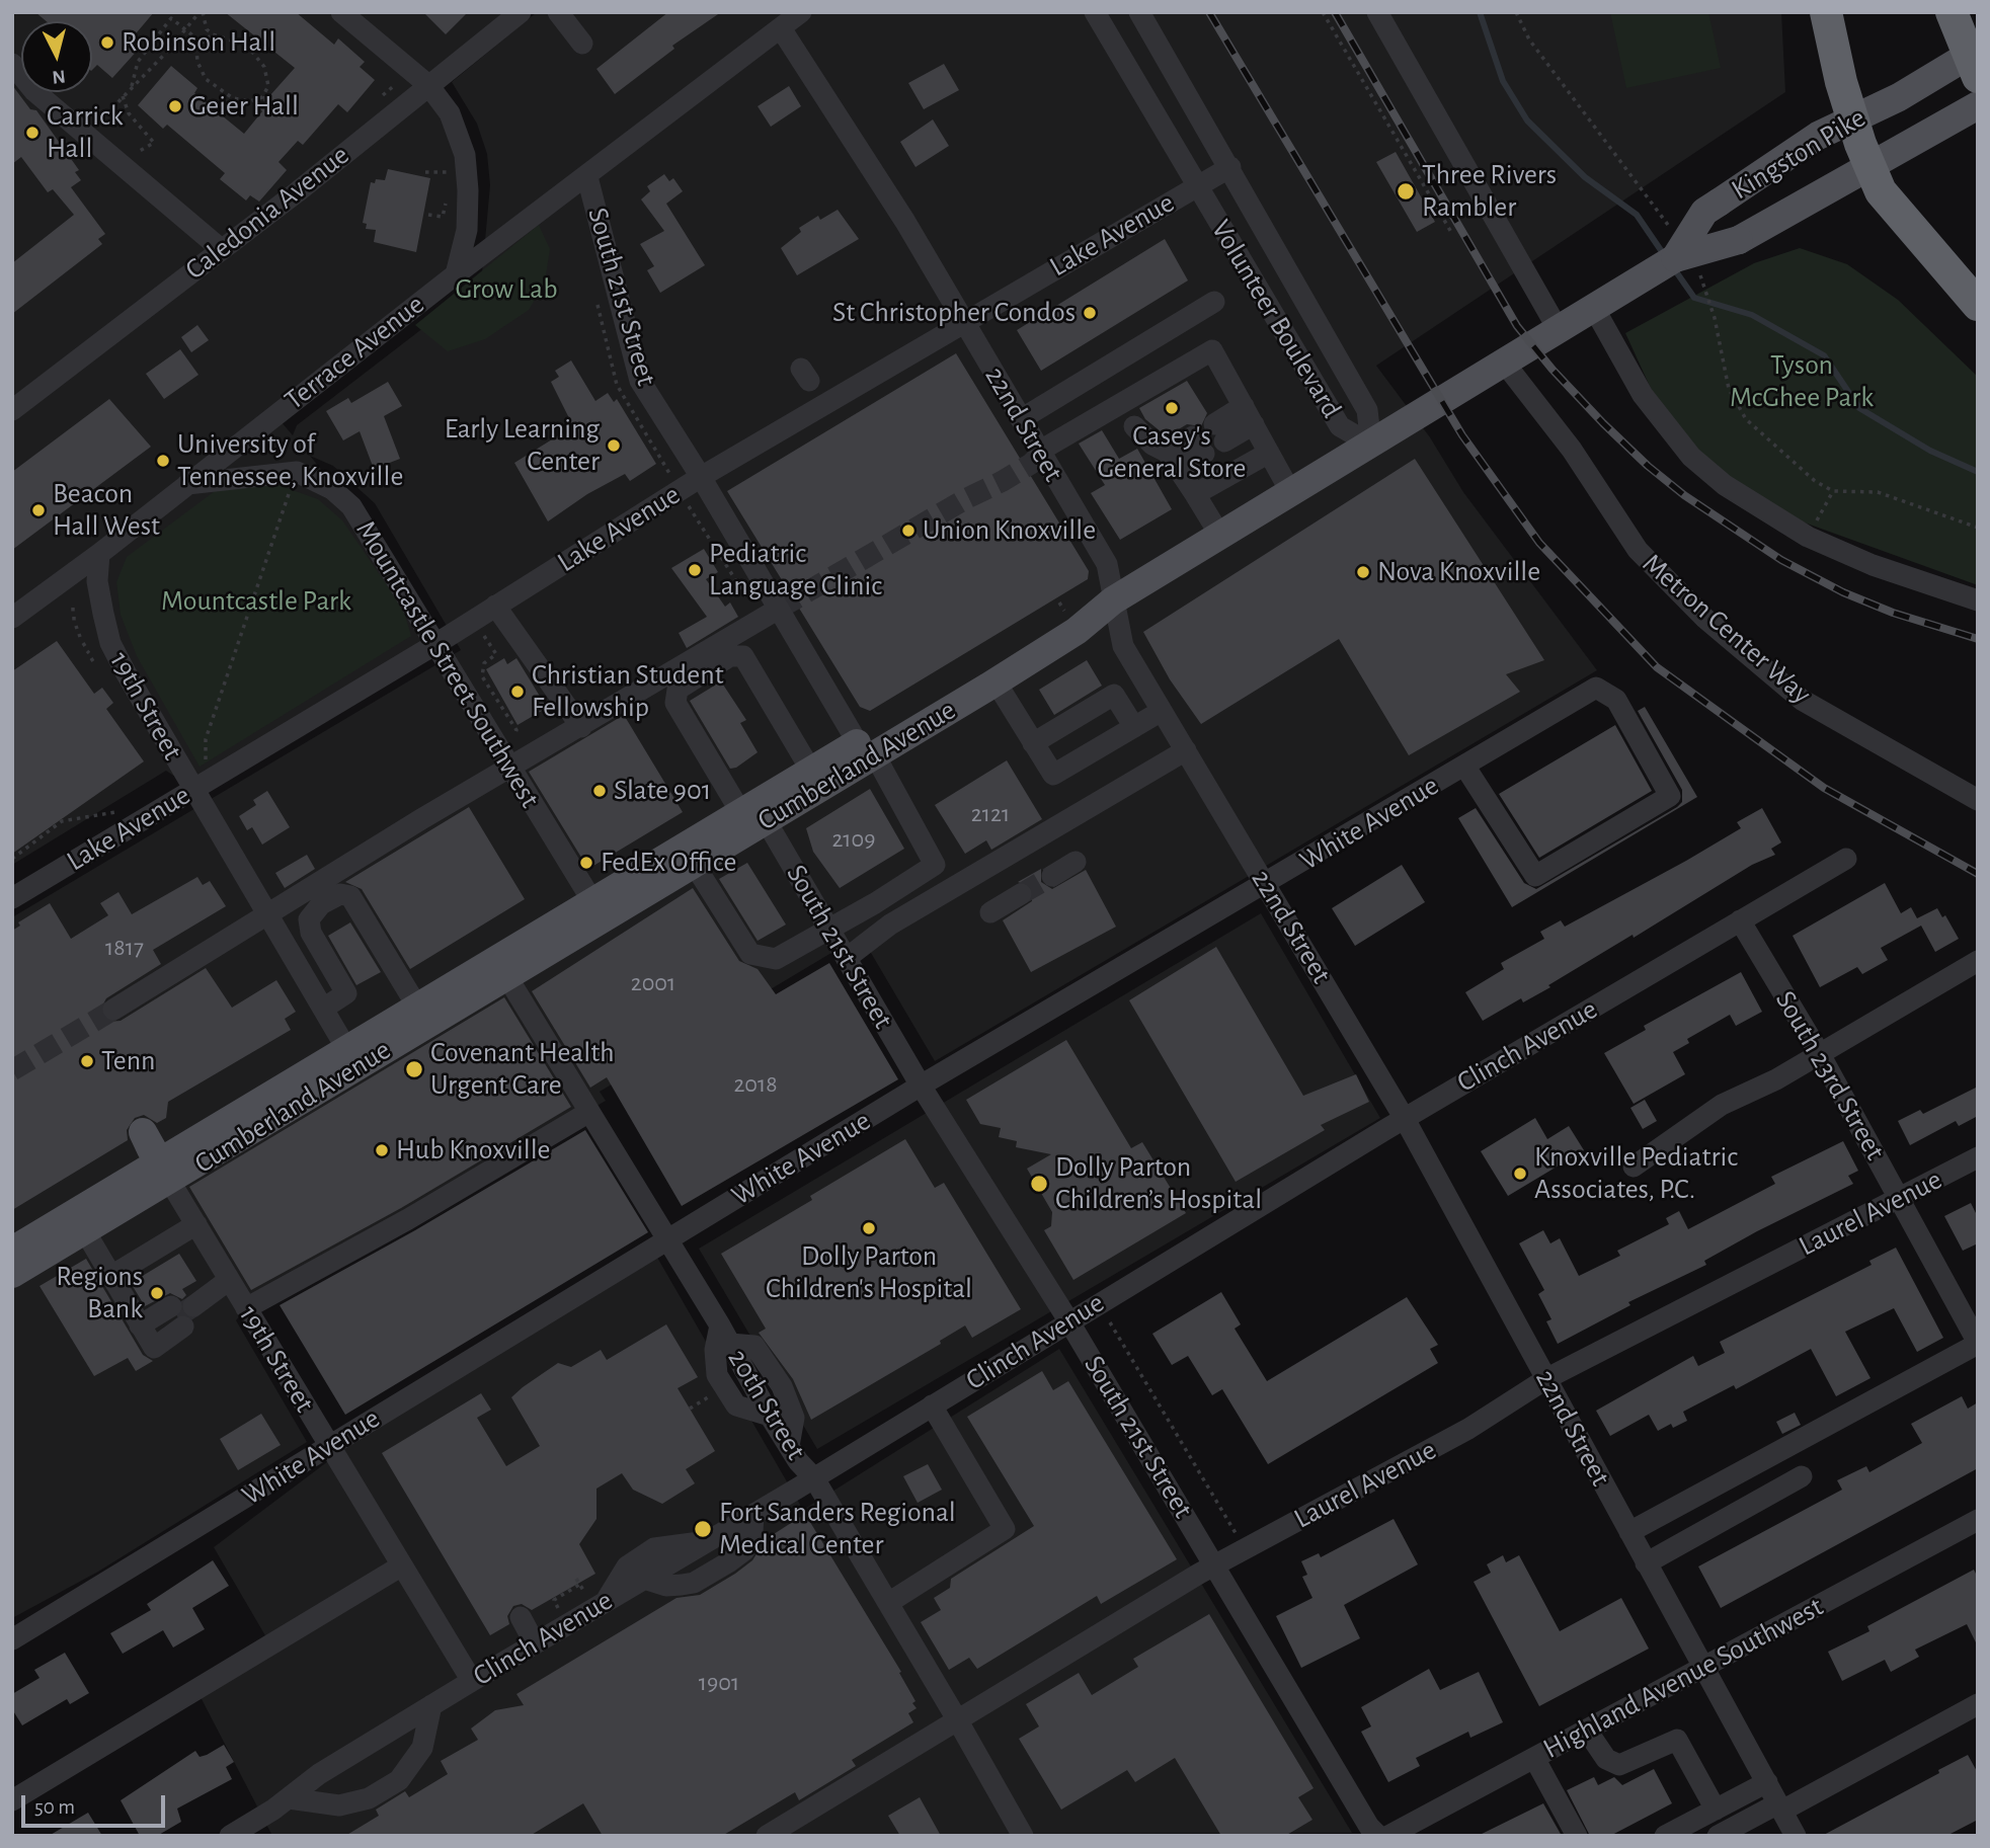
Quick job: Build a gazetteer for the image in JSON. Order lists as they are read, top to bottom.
{
  "streets": {
    "main road": ["Kingston Pike", "Cumberland Avenue"],
    "street": [
      "Caledonia Avenue",
      "Lake Avenue",
      "South 21st Street",
      "Volunteer Boulevard",
      "Terrace Avenue",
      "22nd Street",
      "Metron Center Way",
      "Mountcastle Street Southwest",
      "19th Street",
      "White Avenue",
      "Clinch Avenue",
      "South 23rd Street",
      "Laurel Avenue",
      "20th Street",
      "Highland Avenue Southwest"
    ]
  },
  "crossings": [
    ["Kingston Pike", "Metron Center Way"],
    ["Kingston Pike", "Cumberland Avenue"],
    ["Lake Avenue", "South 21st Street"],
    ["Lake Avenue", "Volunteer Boulevard"],
    ["Lake Avenue", "22nd Street"],
    ["Lake Avenue", "Mountcastle Street Southwest"],
    ["Lake Avenue", "19th Street"],
    ["South 21st Street", "Terrace Avenue"],
    ["South 21st Street", "Cumberland Avenue"],
    ["South 21st Street", "White Avenue"],
    ["South 21st Street", "Clinch Avenue"],
    ["South 21st Street", "Laurel Avenue"],
    ["Volunteer Boulevard", "Cumberland Avenue"],
    ["Terrace Avenue", "22nd Street"],
    ["Terrace Avenue", "19th Street"],
    ["22nd Street", "Cumberland Avenue"],
    ["22nd Street", "White Avenue"],
    ["22nd Street", "Clinch Avenue"],
    ["22nd Street", "Laurel Avenue"],
    ["22nd Street", "Highland Avenue Southwest"],
    ["Mountcastle Street Southwest", "Cumberland Avenue"],
    ["19th Street", "Cumberland Avenue"],
    ["19th Street", "White Avenue"],
    ["19th Street", "Clinch Avenue"],
    ["Cumberland Avenue", "20th Street"],
    ["White Avenue", "20th Street"],
    ["Clinch Avenue", "South 23rd Street"],
    ["Clinch Avenue", "20th Street"],
    ["South 23rd Street", "Laurel Avenue"],
    ["Laurel Avenue", "20th Street"]
  ],
  "parks": ["Grow Lab", "Tyson McGhee Park", "Mountcastle Park"],
  "places": [
    "Robinson Hall",
    "Geier Hall",
    "Carrick Hall",
    "Three Rivers Rambler",
    "St Christopher Condos",
    "Casey's General Store",
    "Early Learning Center",
    "University of Tennessee, Knoxville",
    "Beacon Hall West",
    "Union Knoxville",
    "Pediatric Language Clinic",
    "Nova Knoxville",
    "Christian Student Fellowship",
    "Slate 901",
    "FedEx Office",
    "Tenn",
    "Covenant Health Urgent Care",
    "Hub Knoxville",
    "Knoxville Pediatric Associates, P.C.",
    "Dolly Parton Children’s Hospital",
    "Dolly Parton Children's Hospital",
    "Regions Bank",
    "Fort Sanders Regional Medical Center"
  ],
  "house_numbers": [
    "2121",
    "2109",
    "1817",
    "2001",
    "2018",
    "1901"
  ],
  "scale_bar": "50 m",
  "north": "bottom"
}
